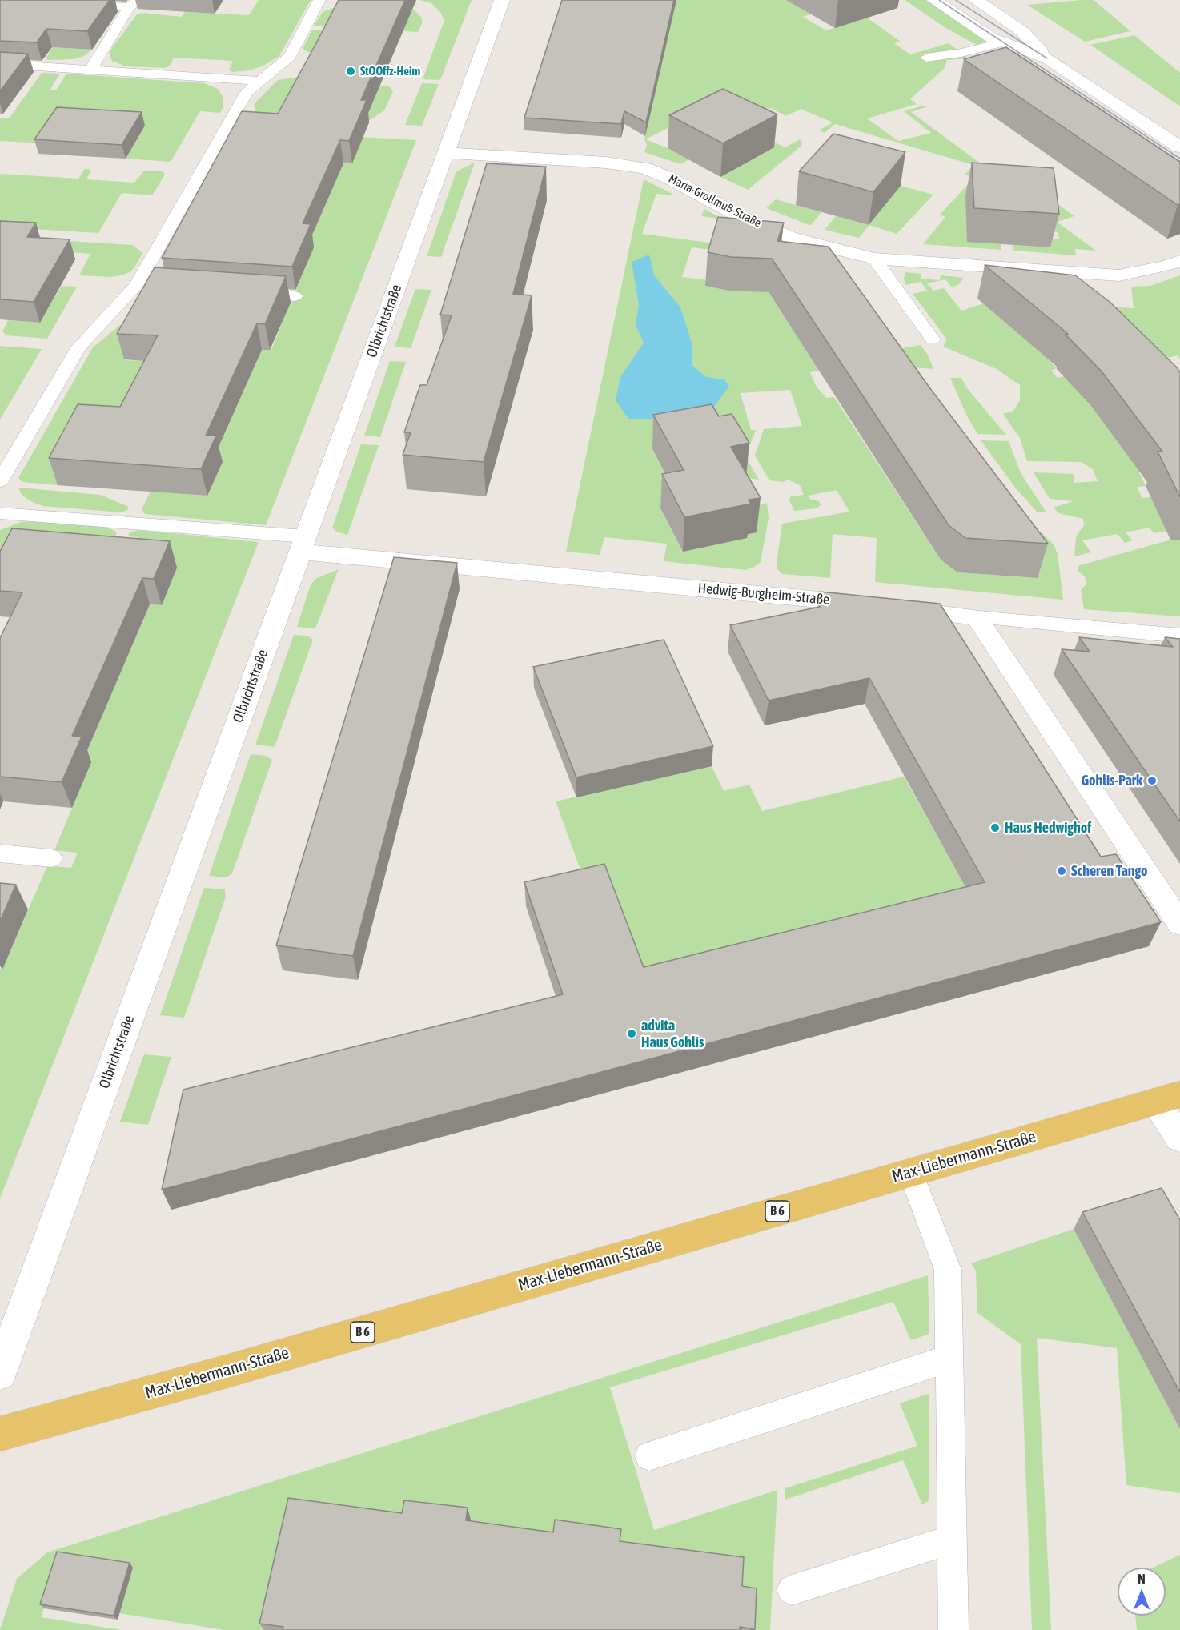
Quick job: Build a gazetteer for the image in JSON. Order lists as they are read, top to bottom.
{
  "streets": {
    "main road": ["Max-Liebermann-Straße", "B 6"],
    "street": ["Maria-Grollmuß-Straße", "Olbrichtstraße", "Hedwig-Burgheim-Straße"]
  },
  "crossings": [
    ["Maria-Grollmuß-Straße", "Olbrichtstraße"],
    ["Olbrichtstraße", "Hedwig-Burgheim-Straße"]
  ],
  "places": [
    "StOOffz-Heim",
    "Gohlis-Park",
    "Haus Hedwighof",
    "Scheren Tango",
    "advita Haus Gohlis"
  ],
  "north": "top"
}
